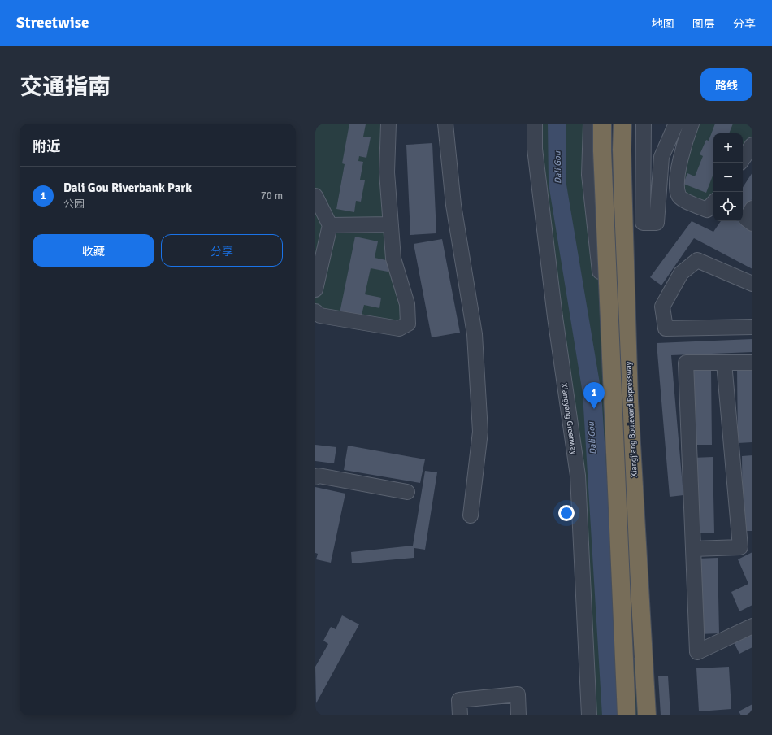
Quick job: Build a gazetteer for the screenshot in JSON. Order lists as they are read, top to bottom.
{
  "streets": {
    "highway": ["Xiangjiang Boulevard Expressway"],
    "street": ["Xiangyang Greenway"]
  },
  "water": ["Dali Gou"],
  "page": {
    "header": "Streetwise",
    "nav": ["地图", "图层", "分享"],
    "title": "交通指南",
    "buttons": [
      "路线",
      ["收藏", "分享"]
    ],
    "heading": "附近",
    "map_buttons": ["+", "−"],
    "list": [
      {
        "mark": "1",
        "name": "Dali Gou Riverbank Park",
        "note": "公园",
        "value": "70 m"
      }
    ],
    "pins": "1"
  }
}
